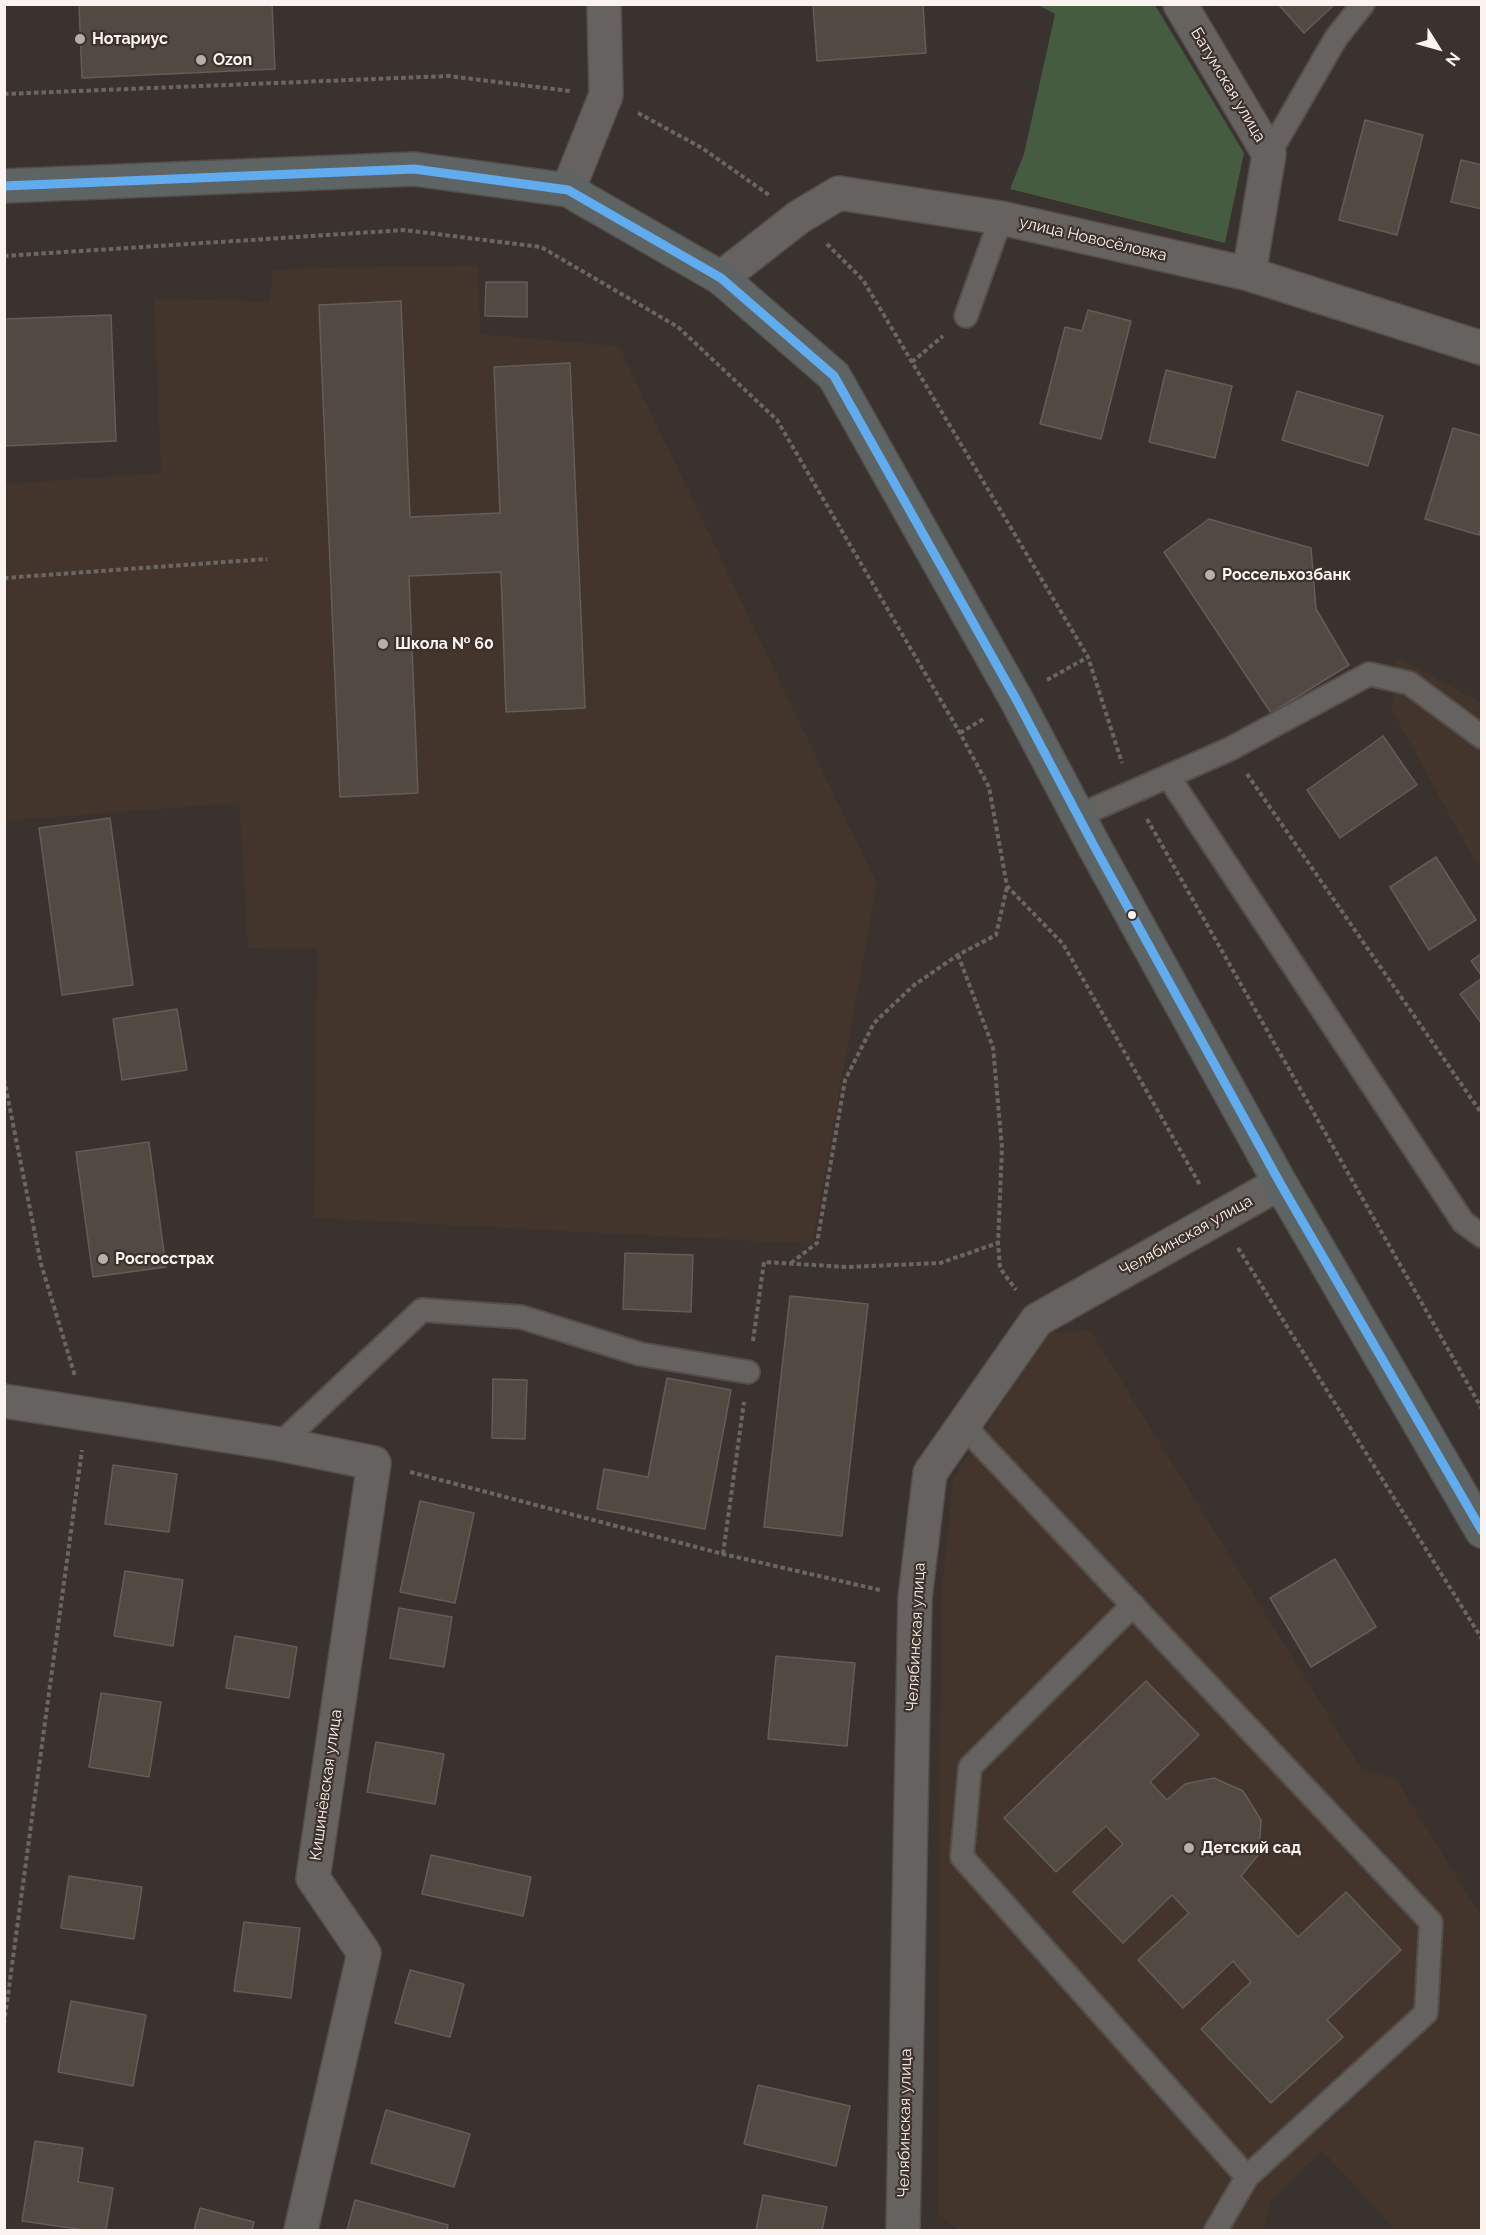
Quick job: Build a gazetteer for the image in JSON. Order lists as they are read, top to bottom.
{
  "streets": {
    "street": [
      "Батумская улица",
      "улица Новосёловка",
      "Челябинская улица",
      "Кишинёвская улица"
    ]
  },
  "crossings": [
    ["Батумская улица", "улица Новосёловка"]
  ],
  "places": [
    "Нотариус",
    "Ozon",
    "Россельхозбанк",
    "Школа № 60",
    "Росгосстрах",
    "Детский сад"
  ],
  "north": "bottom right"
}
